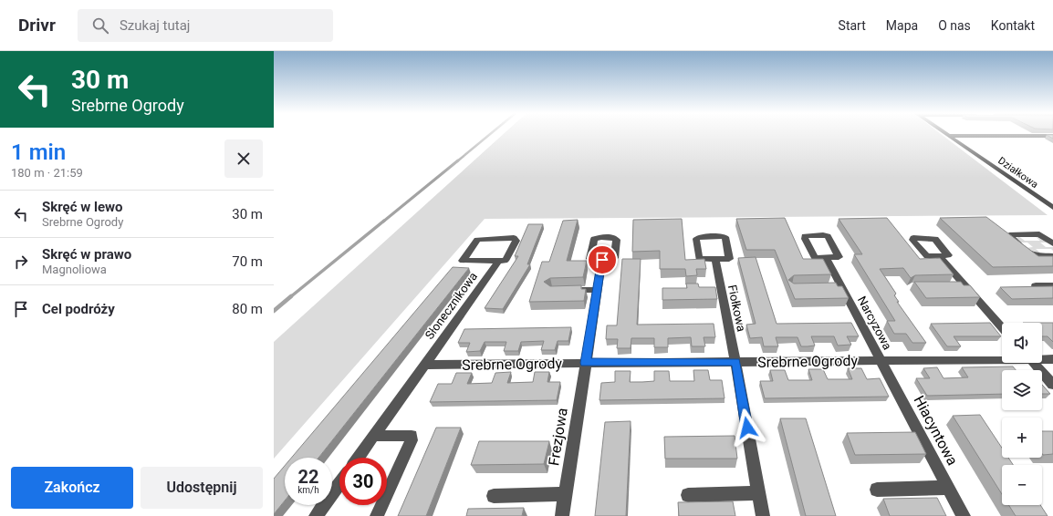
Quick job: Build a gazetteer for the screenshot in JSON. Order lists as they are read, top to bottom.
{
  "streets": {
    "street": [
      "Działkowa",
      "Słonecznikowa",
      "Fiołkowa",
      "Narcyzowa",
      "Srebrne Ogrody",
      "Hiacyntowa",
      "Frezjowa"
    ]
  },
  "crossings": [
    ["Słonecznikowa", "Srebrne Ogrody"],
    ["Fiołkowa", "Srebrne Ogrody"],
    ["Narcyzowa", "Srebrne Ogrody"],
    ["Narcyzowa", "Hiacyntowa"],
    ["Srebrne Ogrody", "Hiacyntowa"],
    ["Srebrne Ogrody", "Frezjowa"]
  ],
  "page": {
    "header": "Drivr",
    "search": "Szukaj tutaj",
    "nav": [
      "Start",
      "Mapa",
      "O nas",
      "Kontakt"
    ],
    "turn": ["30 m", "Srebrne Ogrody"],
    "heading": ["1 min", "180 m · 21:59"],
    "list": [
      {
        "name": "Skręć w lewo",
        "note": "Srebrne Ogrody",
        "value": "30 m"
      },
      {
        "name": "Skręć w prawo",
        "note": "Magnoliowa",
        "value": "70 m"
      },
      {
        "name": "Cel podróży",
        "value": "80 m"
      }
    ],
    "map_buttons": ["+", "−"],
    "speed": "22 km/h",
    "limit": "30",
    "buttons": ["Zakończ", "Udostępnij"]
  }
}
